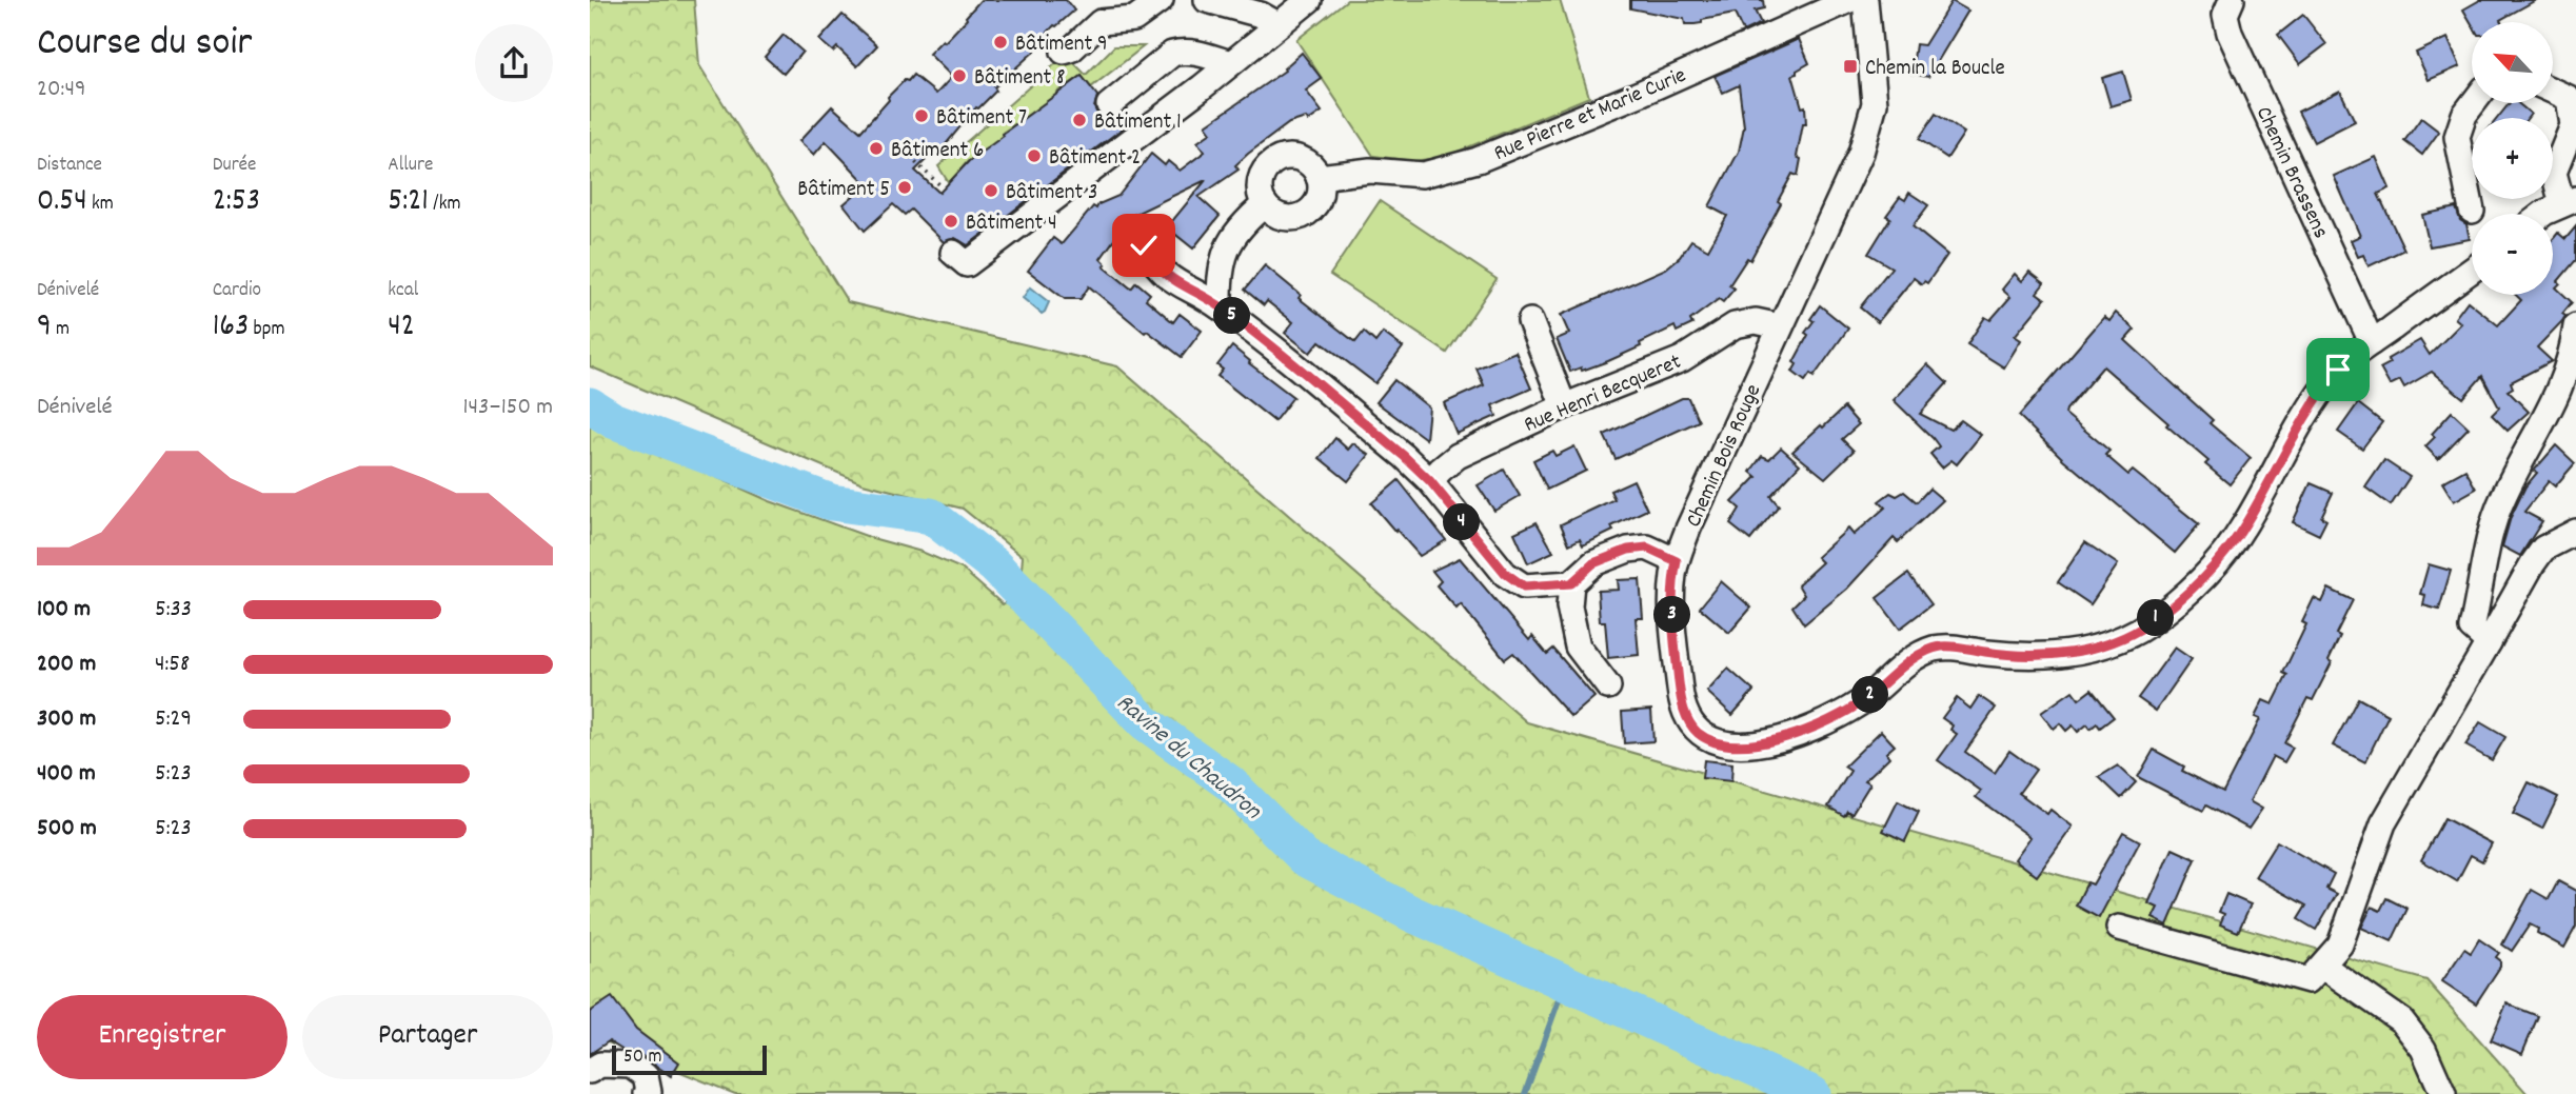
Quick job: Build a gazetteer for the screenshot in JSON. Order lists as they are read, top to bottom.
{
  "streets": {
    "street": [
      "Rue Pierre et Marie Curie",
      "Chemin Brassens",
      "Rue Henri Becqueret",
      "Chemin Bois Rouge"
    ]
  },
  "crossings": [
    ["Chemin Brassens", "Chemin Bois Rouge"],
    ["Rue Henri Becqueret", "Chemin Bois Rouge"]
  ],
  "water": ["Ravine du Chaudron"],
  "places": {
    "other": [
      "Bâtiment 9",
      "Bâtiment 8",
      "Bâtiment 7",
      "Bâtiment 1",
      "Bâtiment 6",
      "Bâtiment 2",
      "Bâtiment 5",
      "Bâtiment 3",
      "Bâtiment 4"
    ],
    "transit": ["Chemin la Boucle"]
  },
  "scale_bar": "50 m",
  "north": "top left",
  "page": {
    "heading": ["Course du soir", "20:49"],
    "map_buttons": ["+", "−"],
    "stats": [
      ["Distance", "0.54 km"],
      ["Durée", "2:53"],
      ["Allure", "5:21 /km"],
      ["Dénivelé", "9 m"],
      ["Cardio", "163 bpm"],
      ["kcal", "42"]
    ],
    "pins": [
      "5",
      "4",
      "3",
      "1",
      "2"
    ],
    "chart": ["Dénivelé", "143–150 m"],
    "list": [
      {
        "name": "100 m",
        "note": "5:33"
      },
      {
        "name": "200 m",
        "note": "4:58"
      },
      {
        "name": "300 m",
        "note": "5:29"
      },
      {
        "name": "400 m",
        "note": "5:23"
      },
      {
        "name": "500 m",
        "note": "5:23"
      }
    ],
    "buttons": ["Enregistrer", "Partager"],
    "scale": "50 m"
  }
}
